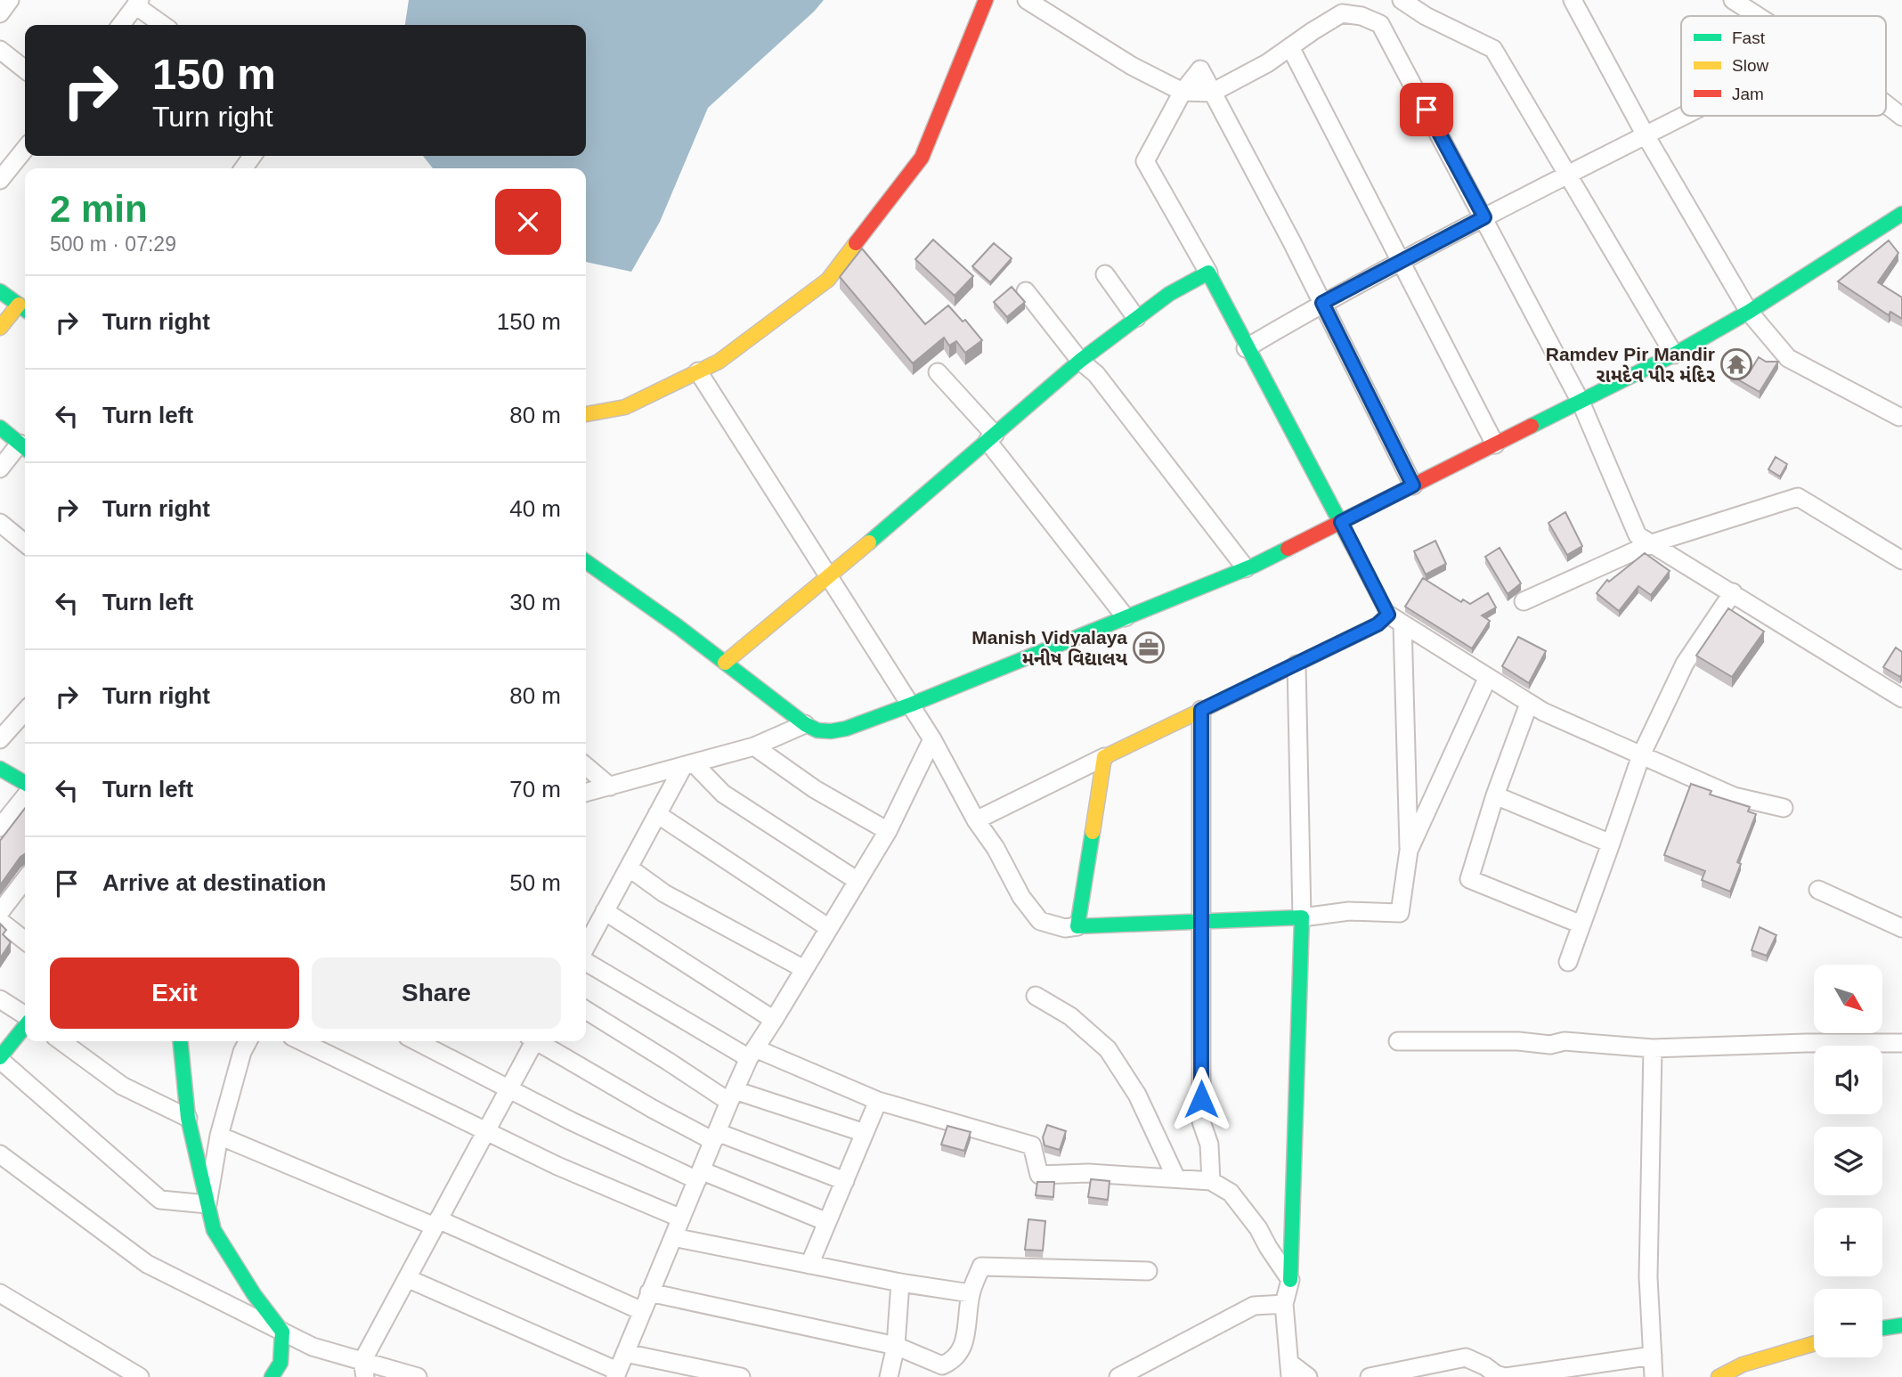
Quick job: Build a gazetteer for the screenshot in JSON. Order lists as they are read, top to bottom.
{
  "places": {
    "temple": ["Ramdev Pir Mandir રામદેવ પીર મંદિર"],
    "office": ["Manish Vidyalaya મનીષ વિદ્યાલય"]
  },
  "legend": ["Fast", "Slow", "Jam"],
  "north": "bottom right",
  "page": {
    "turn": ["150 m", "Turn right"],
    "heading": ["2 min", "500 m · 07:29"],
    "list": [
      {
        "name": "Turn right",
        "value": "150 m"
      },
      {
        "name": "Turn left",
        "value": "80 m"
      },
      {
        "name": "Turn right",
        "value": "40 m"
      },
      {
        "name": "Turn left",
        "value": "30 m"
      },
      {
        "name": "Turn right",
        "value": "80 m"
      },
      {
        "name": "Turn left",
        "value": "70 m"
      },
      {
        "name": "Arrive at destination",
        "value": "50 m"
      }
    ],
    "buttons": ["Exit", "Share"],
    "map_buttons": ["+", "−"]
  }
}
